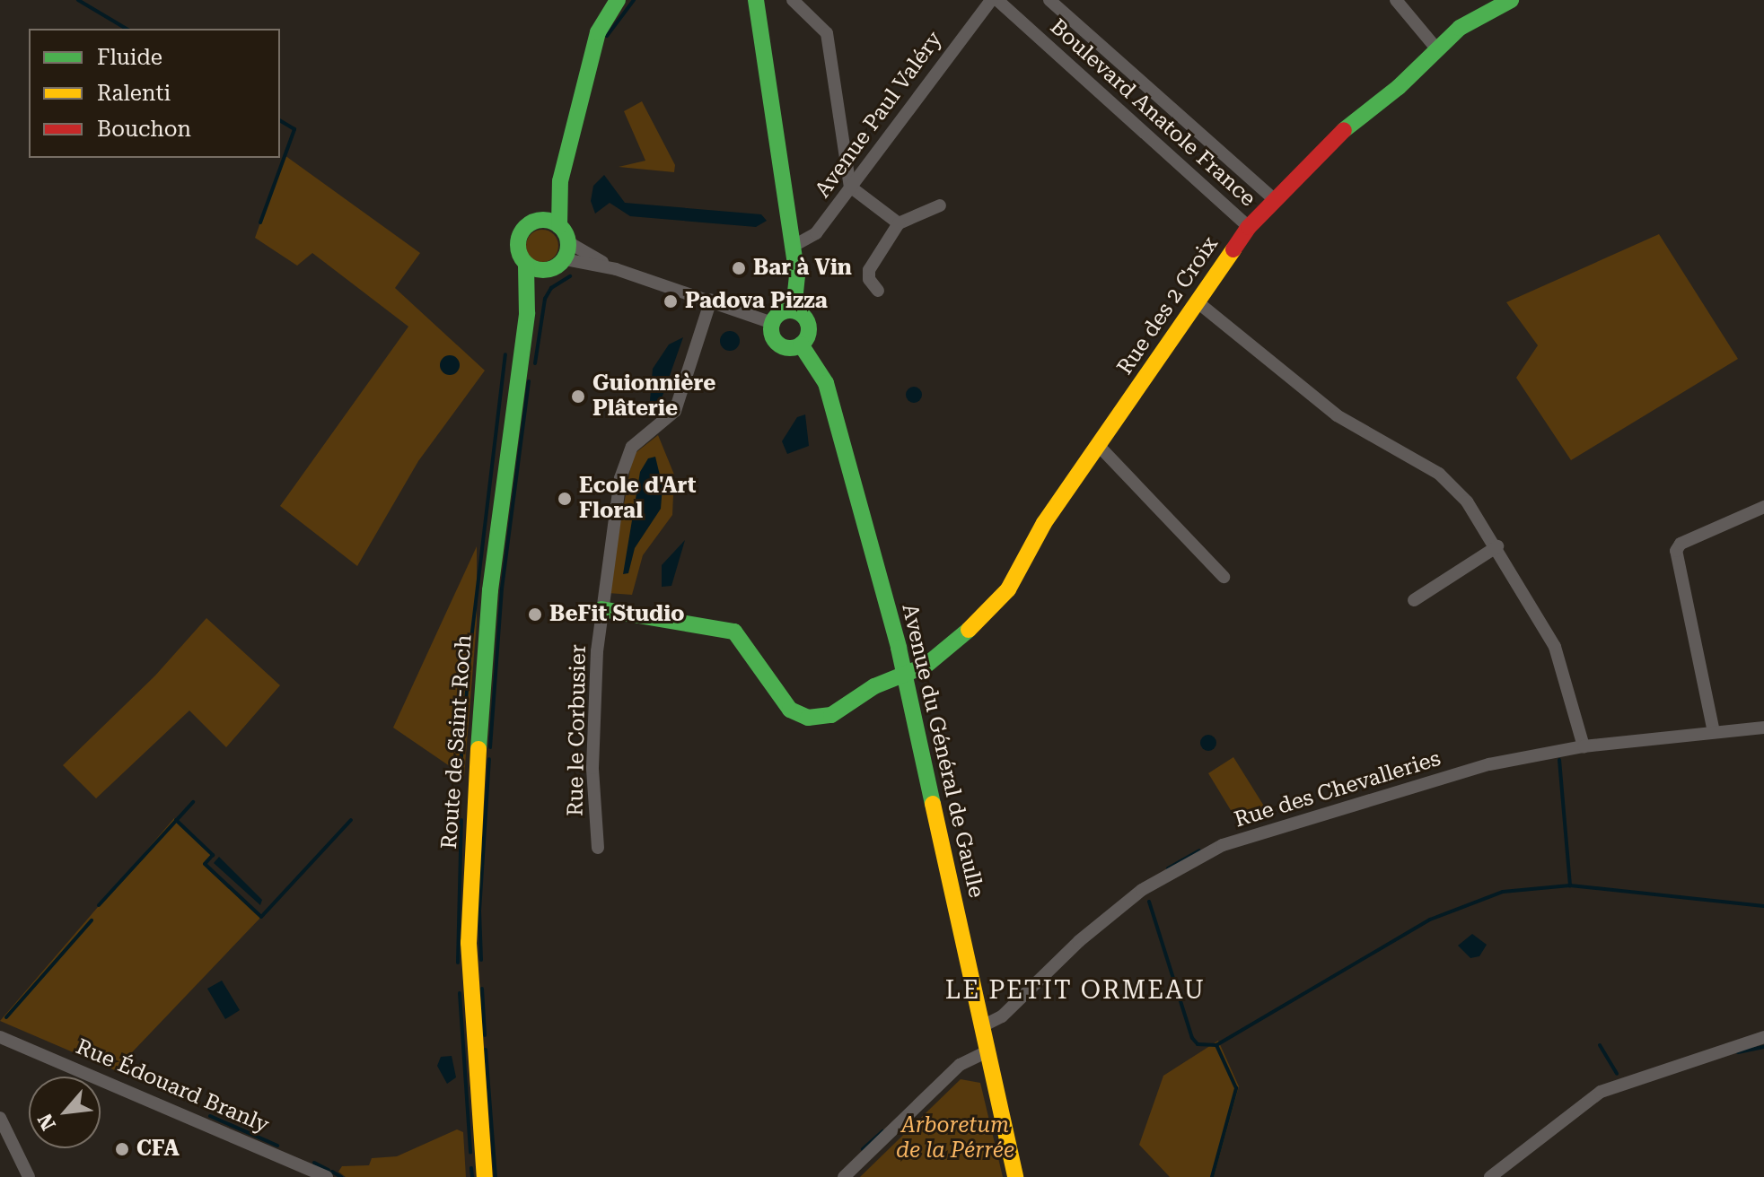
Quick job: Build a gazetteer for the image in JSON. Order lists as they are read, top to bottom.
{
  "streets": {
    "street": [
      "Boulevard Anatole France",
      "Avenue Paul Valéry",
      "Rue des 2 Croix",
      "Rue le Corbusier",
      "Route de Saint-Roch",
      "Avenue du Général de Gaulle",
      "Rue des Chevalleries",
      "Rue Édouard Branly"
    ]
  },
  "crossings": [
    ["Boulevard Anatole France", "Rue des 2 Croix"],
    ["Rue des 2 Croix", "Rue le Corbusier"],
    ["Rue des 2 Croix", "Avenue du Général de Gaulle"],
    ["Avenue du Général de Gaulle", "Rue des Chevalleries"]
  ],
  "districts": ["LE PETIT ORMEAU"],
  "parks": ["Arboretum de la Pérrée"],
  "places": [
    "Bar à Vin",
    "Padova Pizza",
    "Guionnière Plâterie",
    "Ecole d'Art Floral",
    "BeFit Studio",
    "CFA"
  ],
  "legend": ["Fluide", "Ralenti", "Bouchon"],
  "north": "bottom left"
}
